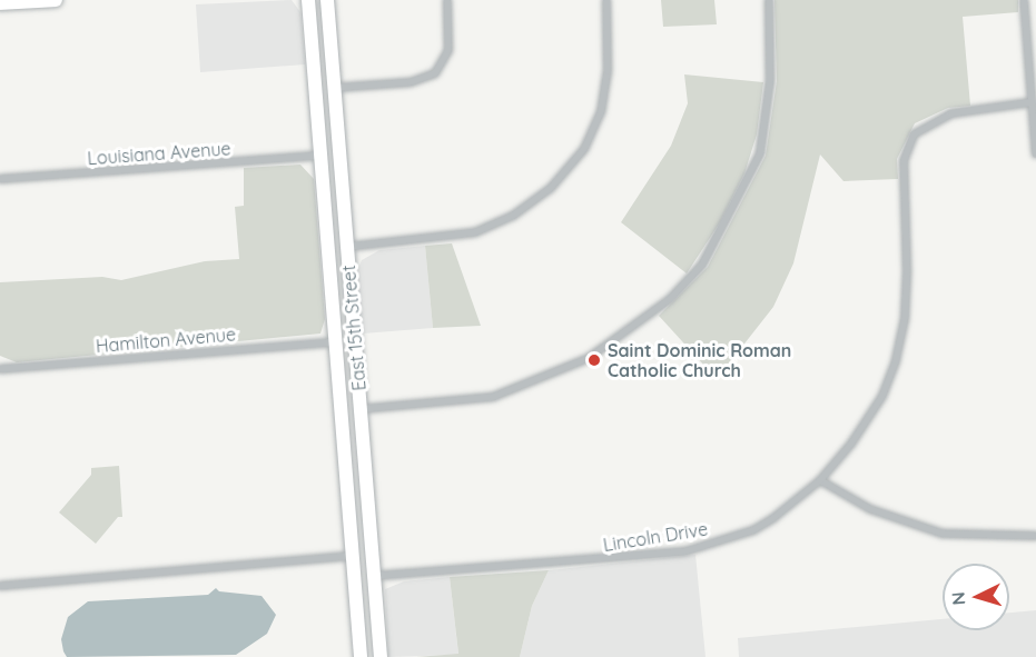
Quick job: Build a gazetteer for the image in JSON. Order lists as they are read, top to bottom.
{
  "streets": {
    "main road": ["East 15th Street"],
    "street": ["Louisiana Avenue", "Hamilton Avenue", "Lincoln Drive"]
  },
  "crossings": [
    ["Louisiana Avenue", "East 15th Street"],
    ["East 15th Street", "Hamilton Avenue"],
    ["East 15th Street", "Lincoln Drive"]
  ],
  "places": ["Saint Dominic Roman Catholic Church"],
  "north": "left"
}
